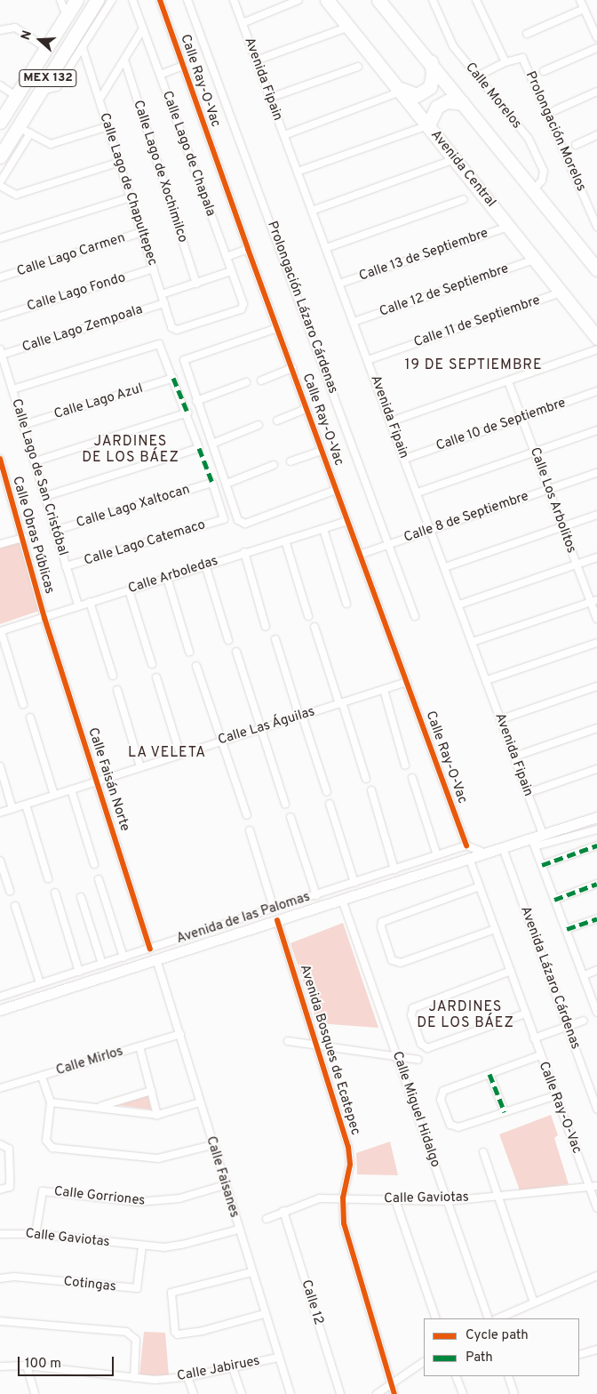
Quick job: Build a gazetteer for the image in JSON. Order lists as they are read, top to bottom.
{
  "streets": {
    "highway": ["MEX 132", "Avenida Central"],
    "main road": ["Avenida de las Palomas"],
    "street": [
      "Avenida Fipain",
      "Calle Ray-O-Vac",
      "Calle Morelos",
      "Prolongación Morelos",
      "Calle Lago de Chapala",
      "Calle Lago de Xochimilco",
      "Calle Lago de Chapultepec",
      "Calle Lago Carmen",
      "Calle 13 de Septiembre",
      "Calle 12 de Septiembre",
      "Calle Lago Fondo",
      "Prolongación Lázaro Cárdenas",
      "Calle 11 de Septiembre",
      "Calle Lago Zempoala",
      "Calle Lago Azul",
      "Calle 10 de Septiembre",
      "Calle Lago de San Cristóbal",
      "Calle Los Arbolitos",
      "Calle Lago Xaltocan",
      "Calle 8 de Septiembre",
      "Calle Obras Públicas",
      "Calle Lago Catemaco",
      "Calle Arboledas",
      "Calle Las Águilas",
      "Calle Faisán Norte",
      "Avenida Lázaro Cárdenas",
      "Avenida Bosques de Ecatepec",
      "Calle Mirlos",
      "Calle Miguel Hidalgo",
      "Calle Faisanes",
      "Calle Gorriones",
      "Calle Gaviotas",
      "Cotingas",
      "Calle 12",
      "Calle Jabirues"
    ]
  },
  "crossings": [
    ["Avenida Fipain", "Calle 13 de Septiembre"],
    ["Avenida Fipain", "Calle 12 de Septiembre"],
    ["Avenida Fipain", "Calle 11 de Septiembre"],
    ["Avenida Fipain", "Calle 10 de Septiembre"],
    ["Avenida Fipain", "Calle 8 de Septiembre"],
    ["Avenida Fipain", "Avenida de las Palomas"],
    ["Calle Ray-O-Vac", "Calle 8 de Septiembre"],
    ["Calle Ray-O-Vac", "Calle Arboledas"],
    ["Calle Ray-O-Vac", "Calle Las Águilas"],
    ["Calle Ray-O-Vac", "Avenida de las Palomas"],
    ["Calle Ray-O-Vac", "Calle Gaviotas"],
    ["Calle Morelos", "Prolongación Morelos"],
    ["Calle Lago de Chapala", "Calle Lago de Chapultepec"],
    ["Avenida Central", "Calle 13 de Septiembre"],
    ["Avenida Central", "Calle 12 de Septiembre"],
    ["Avenida Central", "Calle 11 de Septiembre"],
    ["Calle Lago de Chapultepec", "Calle Lago Carmen"],
    ["Calle Lago de Chapultepec", "Calle Lago Fondo"],
    ["Calle Lago de Chapultepec", "Calle Lago Zempoala"],
    ["Prolongación Lázaro Cárdenas", "Calle 8 de Septiembre"],
    ["Calle Lago Zempoala", "Calle Lago de San Cristóbal"],
    ["Calle Lago Azul", "Calle Lago de San Cristóbal"],
    ["Calle 10 de Septiembre", "Calle Los Arbolitos"],
    ["Calle Lago de San Cristóbal", "Calle Lago Xaltocan"],
    ["Calle Lago de San Cristóbal", "Calle Lago Catemaco"],
    ["Calle Lago de San Cristóbal", "Calle Arboledas"],
    ["Calle Los Arbolitos", "Calle 8 de Septiembre"],
    ["Calle Lago Xaltocan", "Calle Lago Catemaco"],
    ["Calle Obras Públicas", "Calle Arboledas"],
    ["Calle Obras Públicas", "Calle Faisán Norte"],
    ["Calle Arboledas", "Calle Faisán Norte"],
    ["Calle Las Águilas", "Calle Faisán Norte"],
    ["Calle Faisán Norte", "Avenida de las Palomas"],
    ["Avenida de las Palomas", "Avenida Lázaro Cárdenas"],
    ["Avenida de las Palomas", "Avenida Bosques de Ecatepec"],
    ["Avenida de las Palomas", "Calle Miguel Hidalgo"],
    ["Avenida de las Palomas", "Calle Faisanes"],
    ["Avenida Bosques de Ecatepec", "Calle Gaviotas"],
    ["Calle Mirlos", "Calle Faisanes"],
    ["Calle Miguel Hidalgo", "Calle Gaviotas"],
    ["Calle Faisanes", "Calle Gorriones"],
    ["Calle Faisanes", "Calle Gaviotas"],
    ["Calle Faisanes", "Calle Jabirues"],
    ["Calle Gorriones", "Calle Gaviotas"],
    ["Calle Gaviotas", "Cotingas"],
    ["Calle Gaviotas", "Calle 12"]
  ],
  "districts": [
    "19 DE SEPTIEMBRE",
    "JARDINES DE LOS BÁEZ",
    "LA VELETA",
    "JARDINES DE LOS BÁEZ"
  ],
  "legend": ["Cycle path", "Path"],
  "scale_bar": "100 m",
  "north": "left"
}
